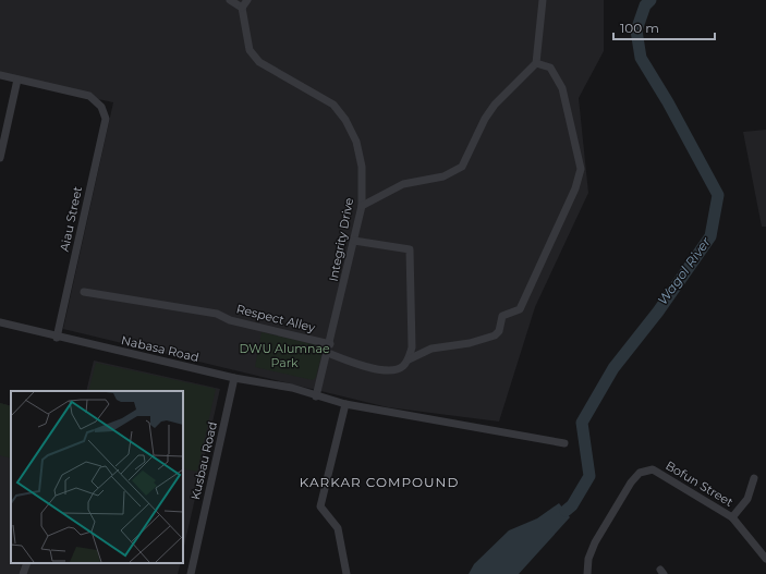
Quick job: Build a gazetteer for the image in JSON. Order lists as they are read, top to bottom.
{
  "streets": {
    "street": [
      "Aiau Street",
      "Integrity Drive",
      "Respect Alley",
      "Nabasa Road",
      "Kusbau Road",
      "Bofun Street"
    ]
  },
  "crossings": [
    ["Aiau Street", "Nabasa Road"],
    ["Integrity Drive", "Respect Alley"],
    ["Integrity Drive", "Nabasa Road"],
    ["Nabasa Road", "Kusbau Road"]
  ],
  "districts": ["KARKAR COMPOUND"],
  "water": ["Wagol River"],
  "parks": ["DWU Alumnae Park"],
  "scale_bar": "100 m"
}
